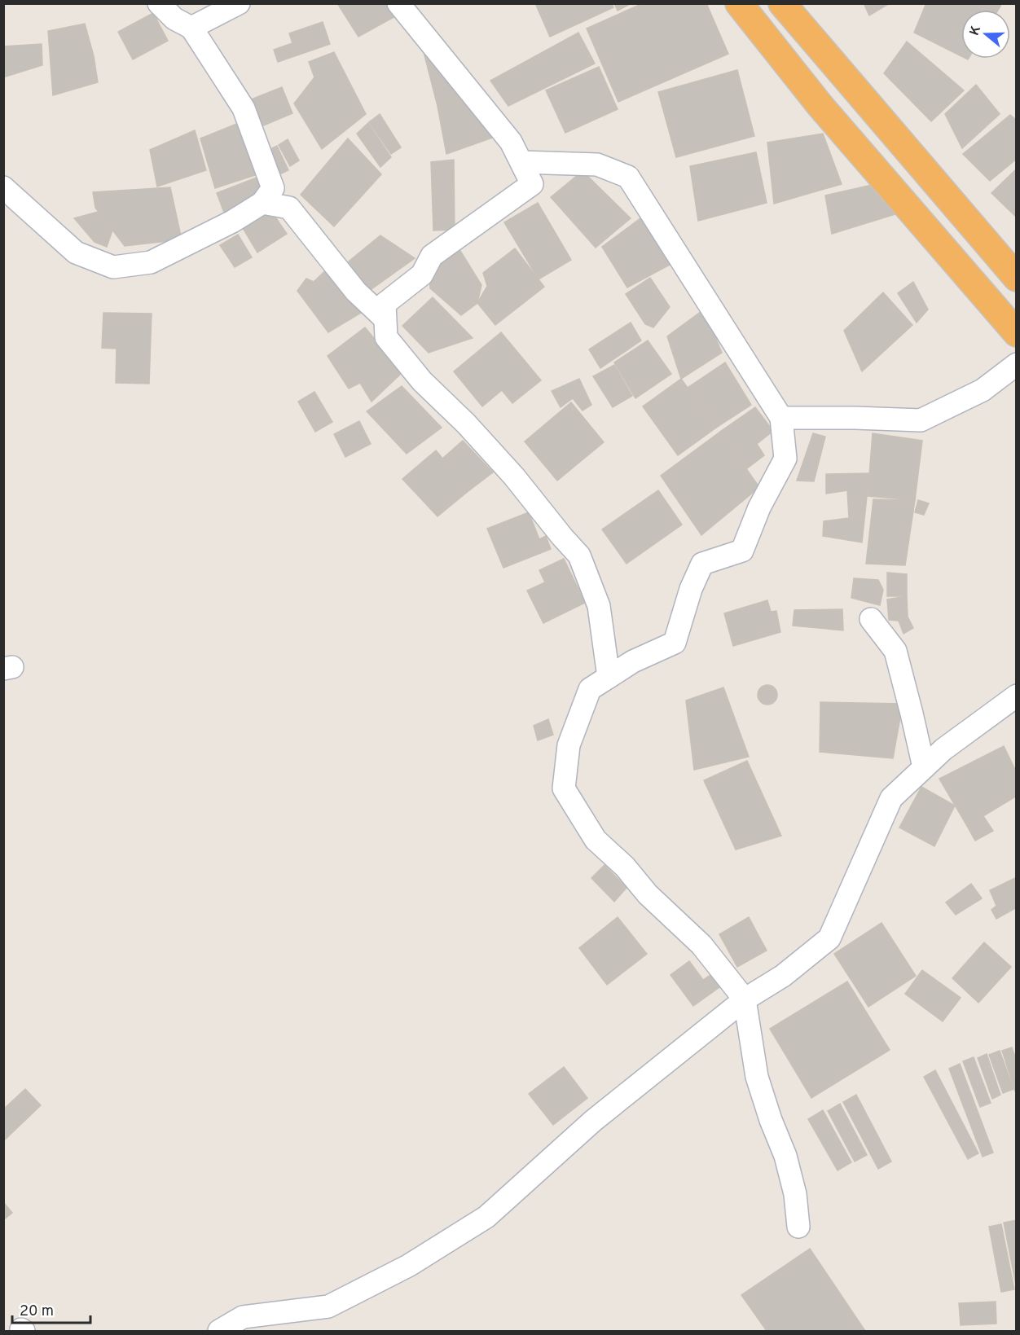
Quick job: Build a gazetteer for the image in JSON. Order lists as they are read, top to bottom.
{
  "scale_bar": "20 m",
  "north": "left"
}
